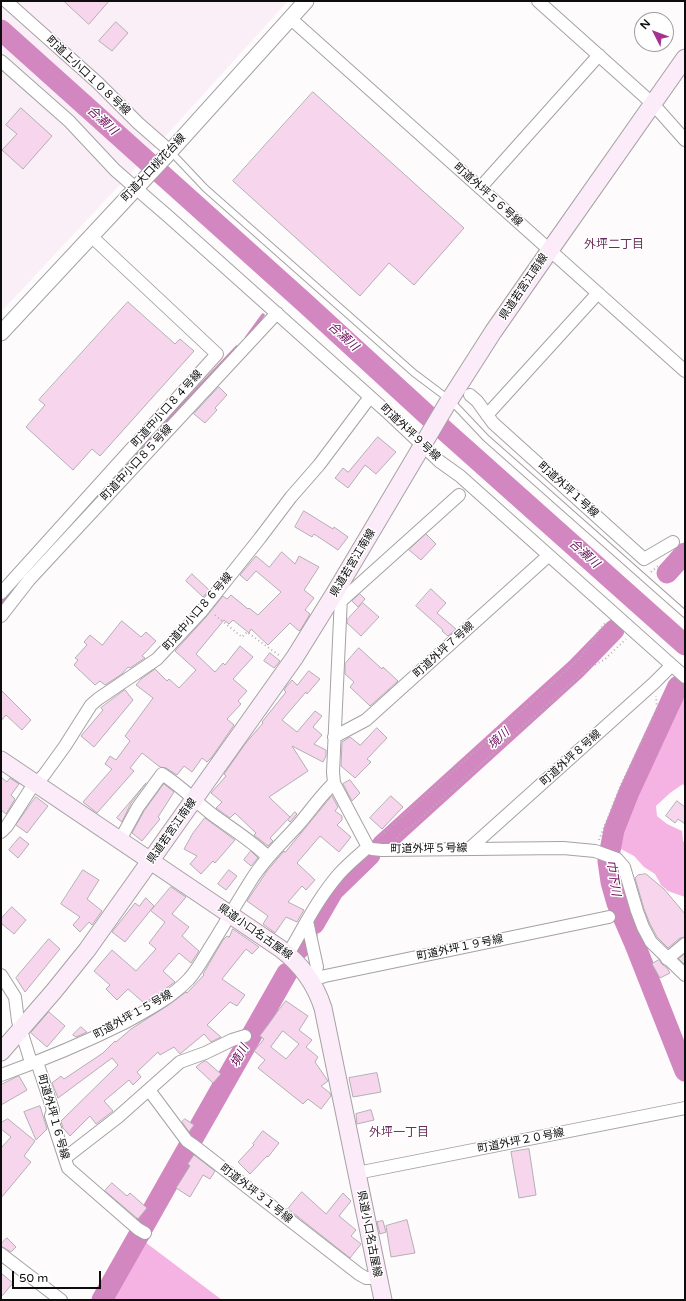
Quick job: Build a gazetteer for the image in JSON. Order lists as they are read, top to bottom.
{
  "streets": {
    "main road": ["県道若宮江南線", "県道小口名古屋線"],
    "street": [
      "町道上小口１０８号線",
      "町道大口桃花台線",
      "町道外坪５６号線",
      "町道中小口８４号線",
      "町道外坪９号線",
      "町道中小口８５号線",
      "町道外坪１号線",
      "町道中小口８６号線",
      "町道外坪７号線",
      "町道外坪８号線",
      "町道外坪５号線",
      "町道外坪１９号線",
      "町道外坪１５号線",
      "町道外坪１６号線",
      "町道外坪２０号線",
      "町道外坪３１号線"
    ]
  },
  "crossings": [
    ["町道上小口１０８号線", "町道大口桃花台線"],
    ["町道大口桃花台線", "町道外坪５６号線"],
    ["町道大口桃花台線", "町道中小口８４号線"],
    ["町道大口桃花台線", "町道外坪９号線"],
    ["町道外坪５６号線", "県道若宮江南線"],
    ["県道若宮江南線", "町道外坪９号線"],
    ["県道若宮江南線", "県道小口名古屋線"],
    ["県道若宮江南線", "町道外坪１６号線"],
    ["町道外坪９号線", "町道中小口８５号線"],
    ["町道外坪９号線", "町道中小口８６号線"],
    ["町道外坪９号線", "町道外坪７号線"],
    ["町道外坪９号線", "町道外坪８号線"],
    ["町道中小口８６号線", "県道小口名古屋線"],
    ["町道外坪８号線", "町道外坪５号線"],
    ["県道小口名古屋線", "町道外坪１９号線"],
    ["県道小口名古屋線", "町道外坪１５号線"],
    ["県道小口名古屋線", "町道外坪２０号線"],
    ["県道小口名古屋線", "町道外坪３１号線"],
    ["町道外坪１５号線", "町道外坪１６号線"]
  ],
  "districts": ["外坪二丁目", "外坪一丁目"],
  "water": ["合瀬川", "境川", "巾下川"],
  "scale_bar": "50 m",
  "north": "top left"
}
